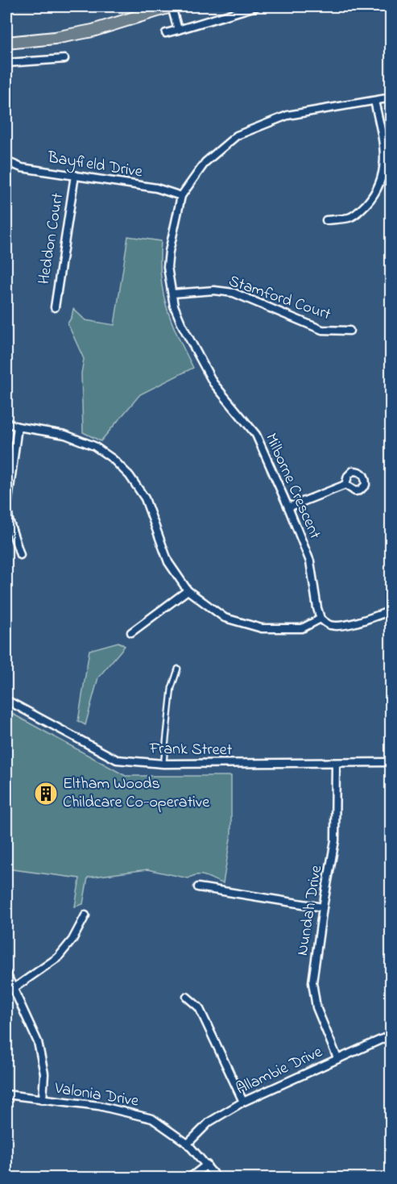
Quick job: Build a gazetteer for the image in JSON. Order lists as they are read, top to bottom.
{
  "streets": {
    "street": [
      "Bayfield Drive",
      "Heddon Court",
      "Stamford Court",
      "Milborne Crescent",
      "Frank Street",
      "Nundah Drive",
      "Allambie Drive",
      "Valonia Drive"
    ]
  },
  "crossings": [
    ["Bayfield Drive", "Heddon Court"],
    ["Bayfield Drive", "Milborne Crescent"],
    ["Stamford Court", "Milborne Crescent"],
    ["Frank Street", "Nundah Drive"],
    ["Nundah Drive", "Allambie Drive"],
    ["Allambie Drive", "Valonia Drive"]
  ],
  "places": {
    "building": ["Eltham Woods Childcare Co-operative"]
  }
}
